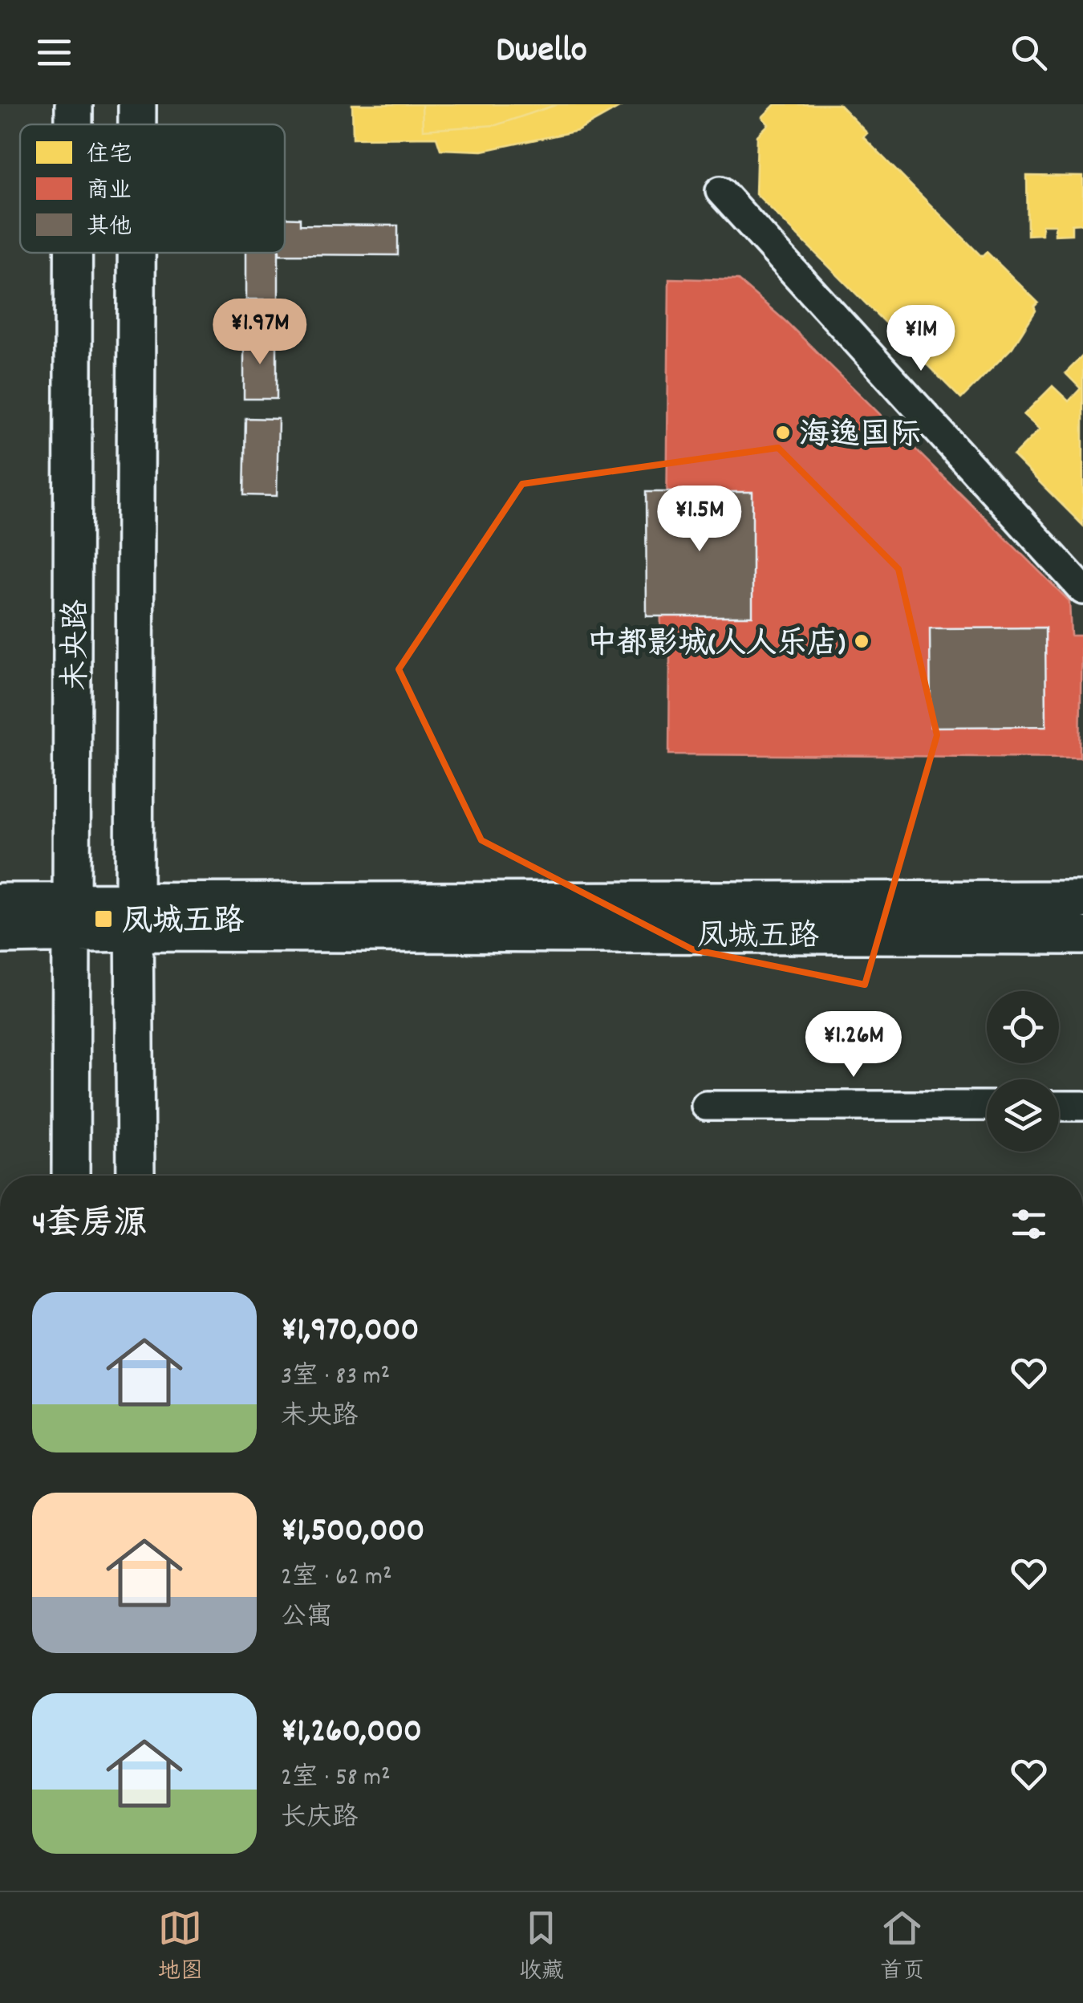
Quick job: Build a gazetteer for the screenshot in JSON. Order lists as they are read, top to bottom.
{
  "streets": {
    "main road": ["未央路", "凤城五路"]
  },
  "crossings": [
    ["未央路", "凤城五路"]
  ],
  "places": {
    "other": ["海逸国际", "中都影城(人人乐店)"],
    "transit": ["凤城五路"]
  },
  "legend": ["住宅", "商业", "其他"],
  "page": {
    "header": "Dwello",
    "price": [
      "¥1.97M",
      "¥1M",
      "¥1.5M",
      "¥1.26M"
    ],
    "heading": "4套房源",
    "list": [
      {
        "name": "¥1,970,000",
        "note": "3室 · 83 m² · 未央路"
      },
      {
        "name": "¥1,500,000",
        "note": "2室 · 62 m² · 公寓"
      },
      {
        "name": "¥1,260,000",
        "note": "2室 · 58 m² · 长庆路"
      }
    ],
    "tabs": ["地图", "收藏", "首页"]
  }
}
